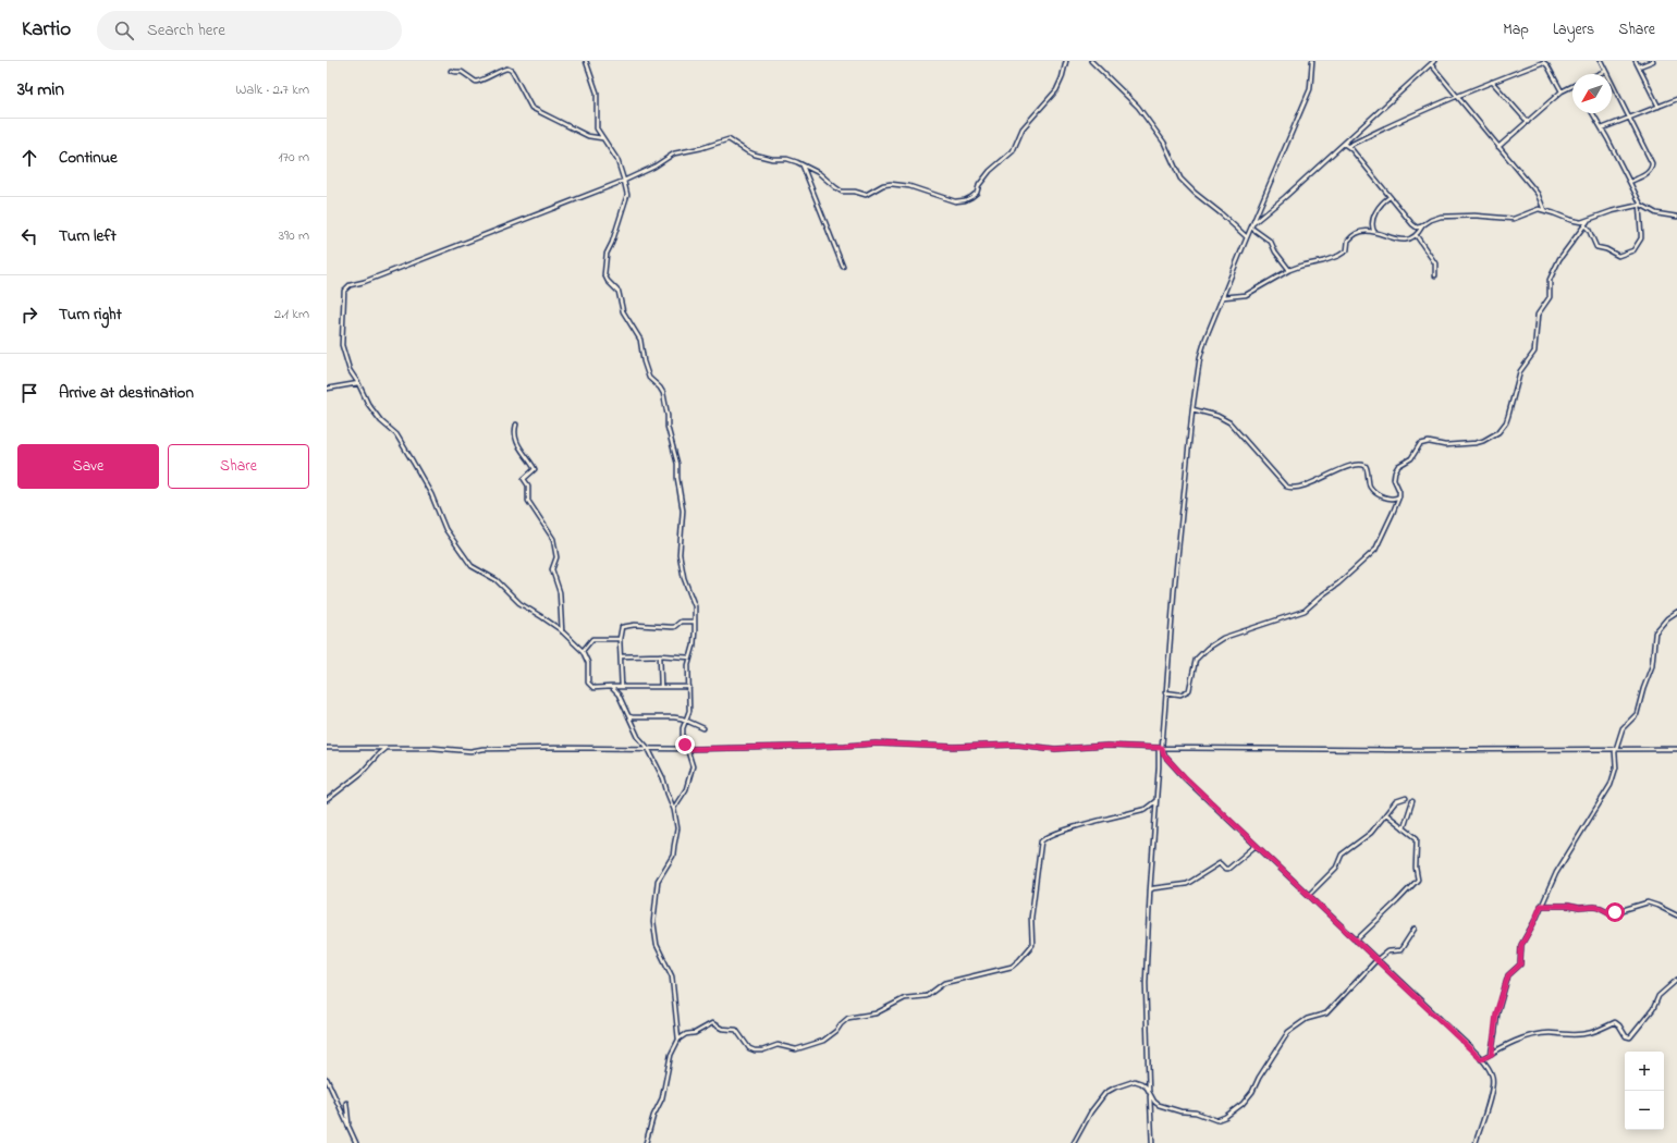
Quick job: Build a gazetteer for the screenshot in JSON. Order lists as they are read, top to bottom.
{
  "north": "bottom left",
  "page": {
    "header": "Kartio",
    "search": "Search here",
    "nav": ["Map", "Layers", "Share"],
    "heading": ["34 min", "Walk · 2.7 km"],
    "list": [
      ["Continue", "170 m"],
      ["Turn left", "390 m"],
      ["Turn right", "2.1 km"],
      "Arrive at destination"
    ],
    "buttons": ["Save", "Share"],
    "map_buttons": ["+", "−"]
  }
}
